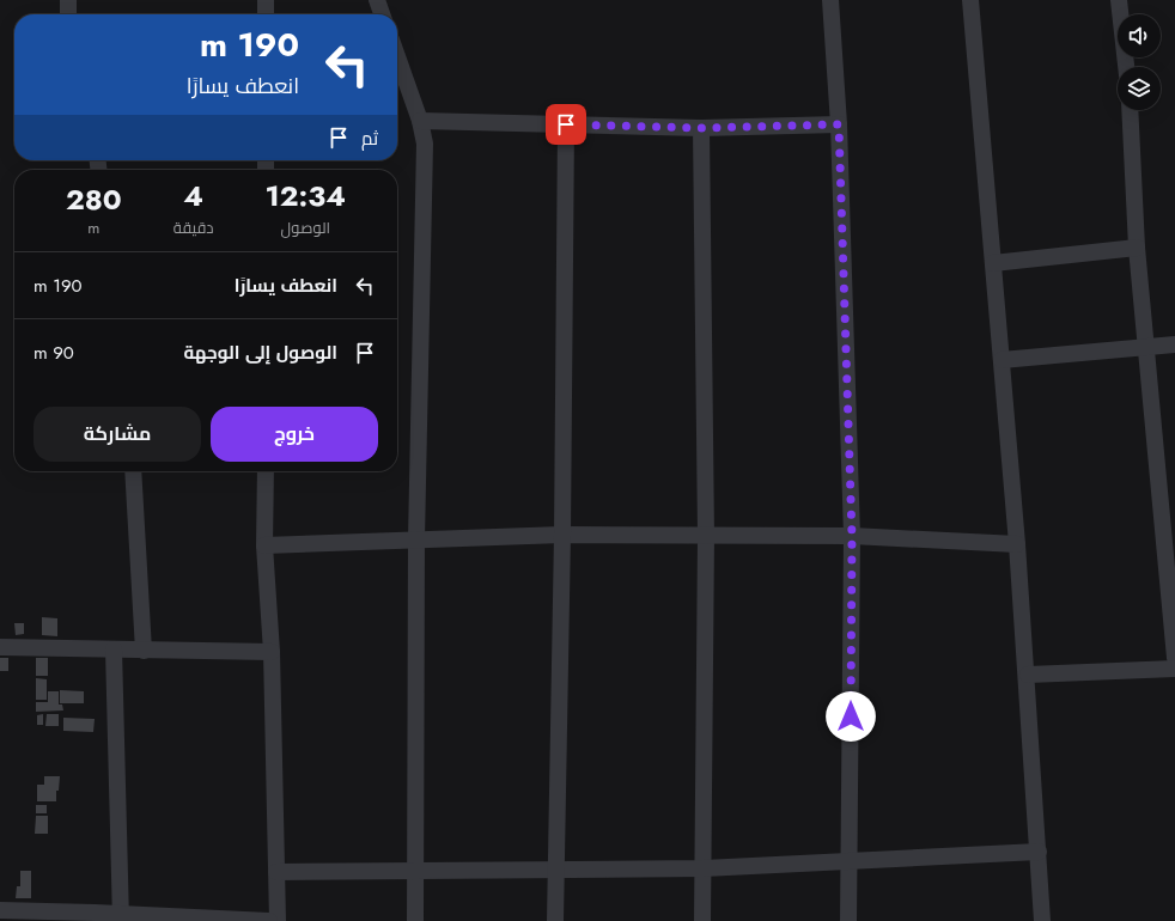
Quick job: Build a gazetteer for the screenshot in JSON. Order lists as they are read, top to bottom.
{
  "page": {
    "turn": ["190 m", "انعطف يسارًا"],
    "then": "ثم",
    "eta": [
      "12:34",
      "الوصول",
      "4",
      "دقيقة",
      "280",
      "m"
    ],
    "list": [
      {
        "name": "انعطف يسارًا",
        "value": "190 m"
      },
      {
        "name": "الوصول إلى الوجهة",
        "value": "90 m"
      }
    ],
    "buttons": ["خروج", "مشاركة"]
  }
}
